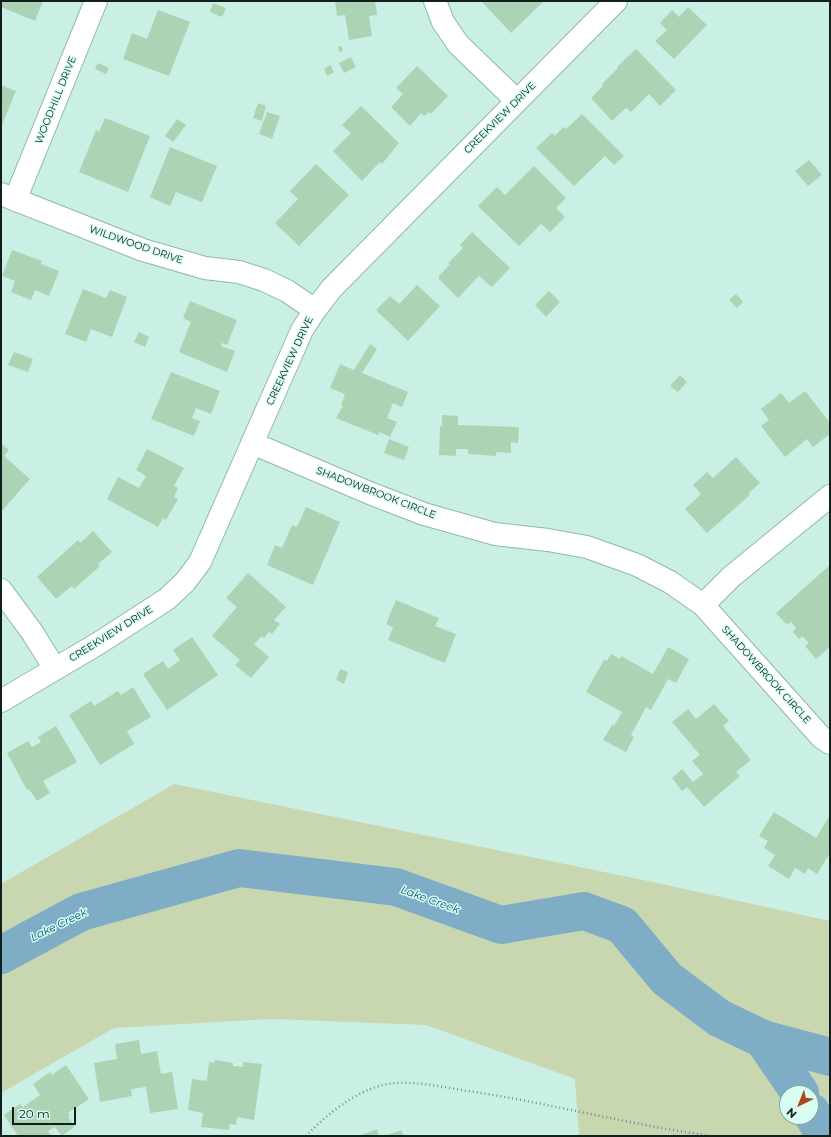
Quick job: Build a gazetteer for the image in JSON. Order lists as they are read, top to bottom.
{
  "streets": {
    "street": [
      "WOODHILL DRIVE",
      "CREEKVIEW DRIVE",
      "WILDWOOD DRIVE",
      "SHADOWBROOK CIRCLE"
    ]
  },
  "crossings": [
    ["WOODHILL DRIVE", "WILDWOOD DRIVE"],
    ["CREEKVIEW DRIVE", "WILDWOOD DRIVE"],
    ["CREEKVIEW DRIVE", "SHADOWBROOK CIRCLE"]
  ],
  "water": ["Lake Creek"],
  "scale_bar": "20 m",
  "north": "bottom left"
}
